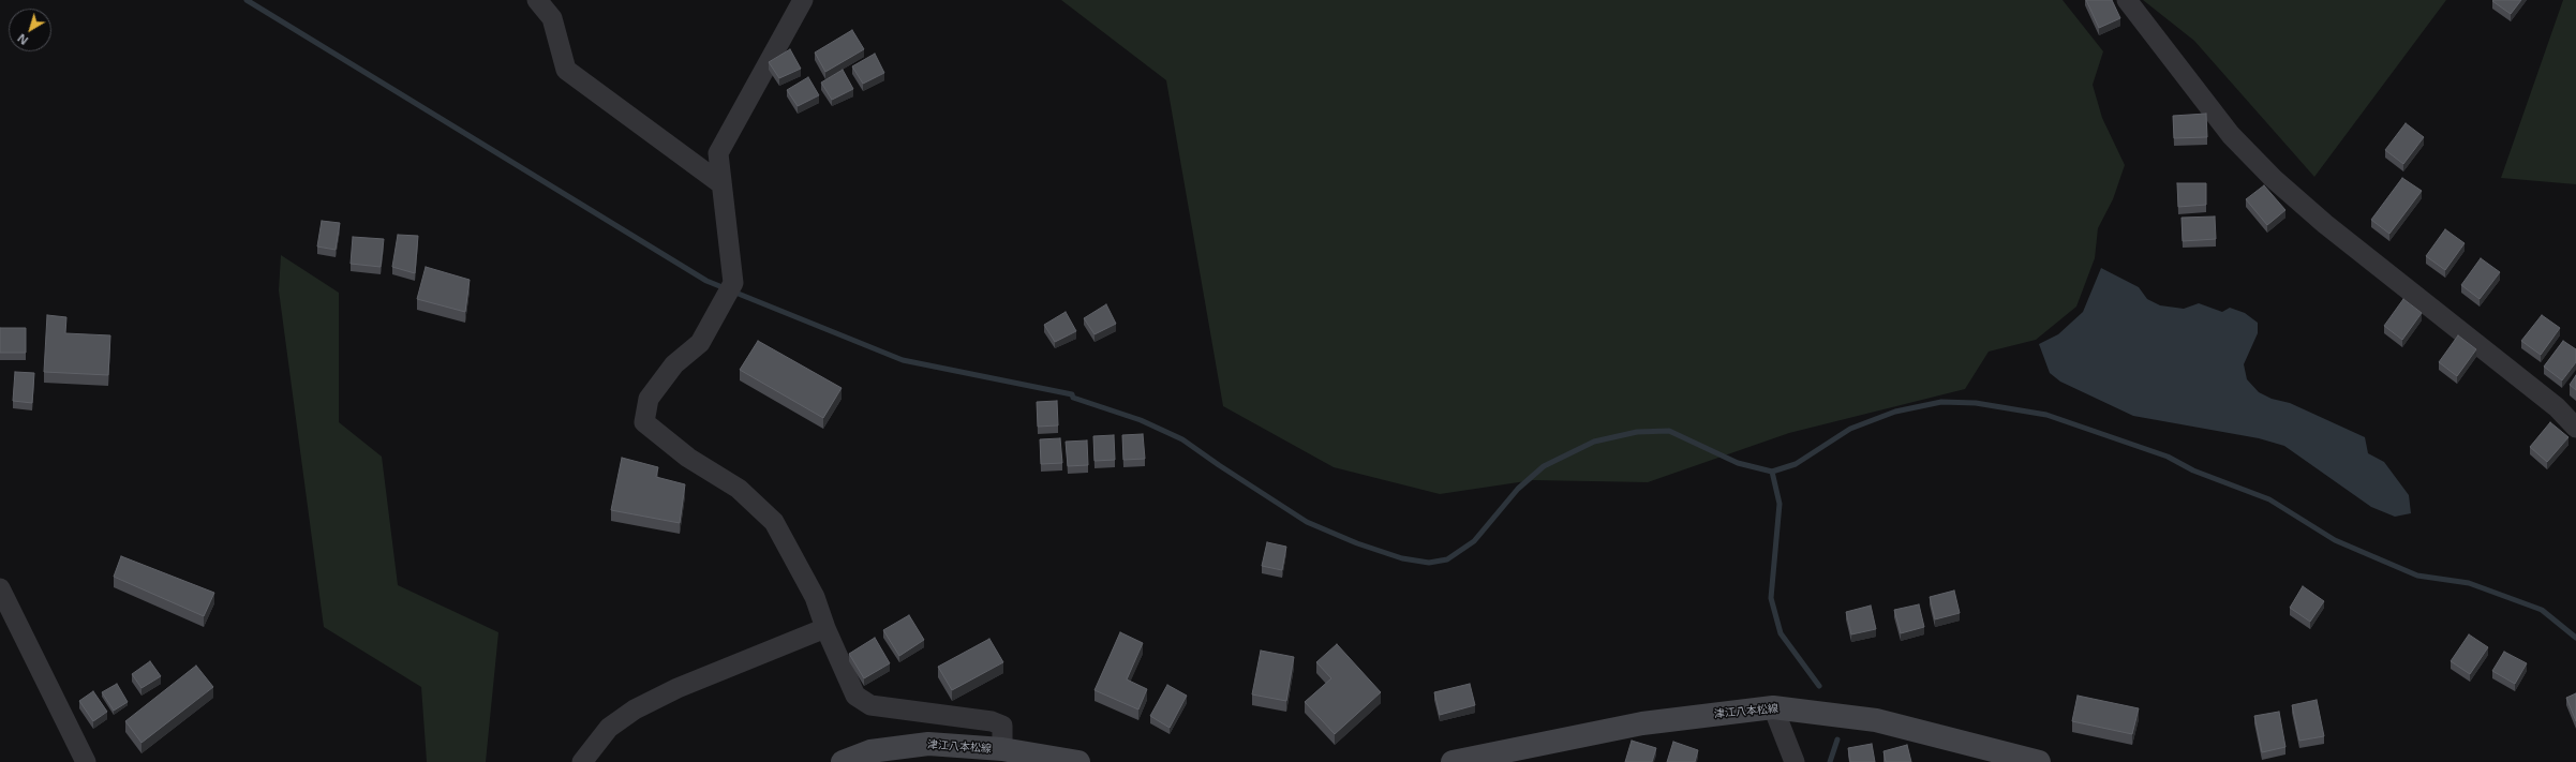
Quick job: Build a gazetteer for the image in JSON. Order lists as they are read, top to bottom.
{
  "streets": {
    "main road": ["津江八本松線"]
  },
  "north": "bottom left"
}
